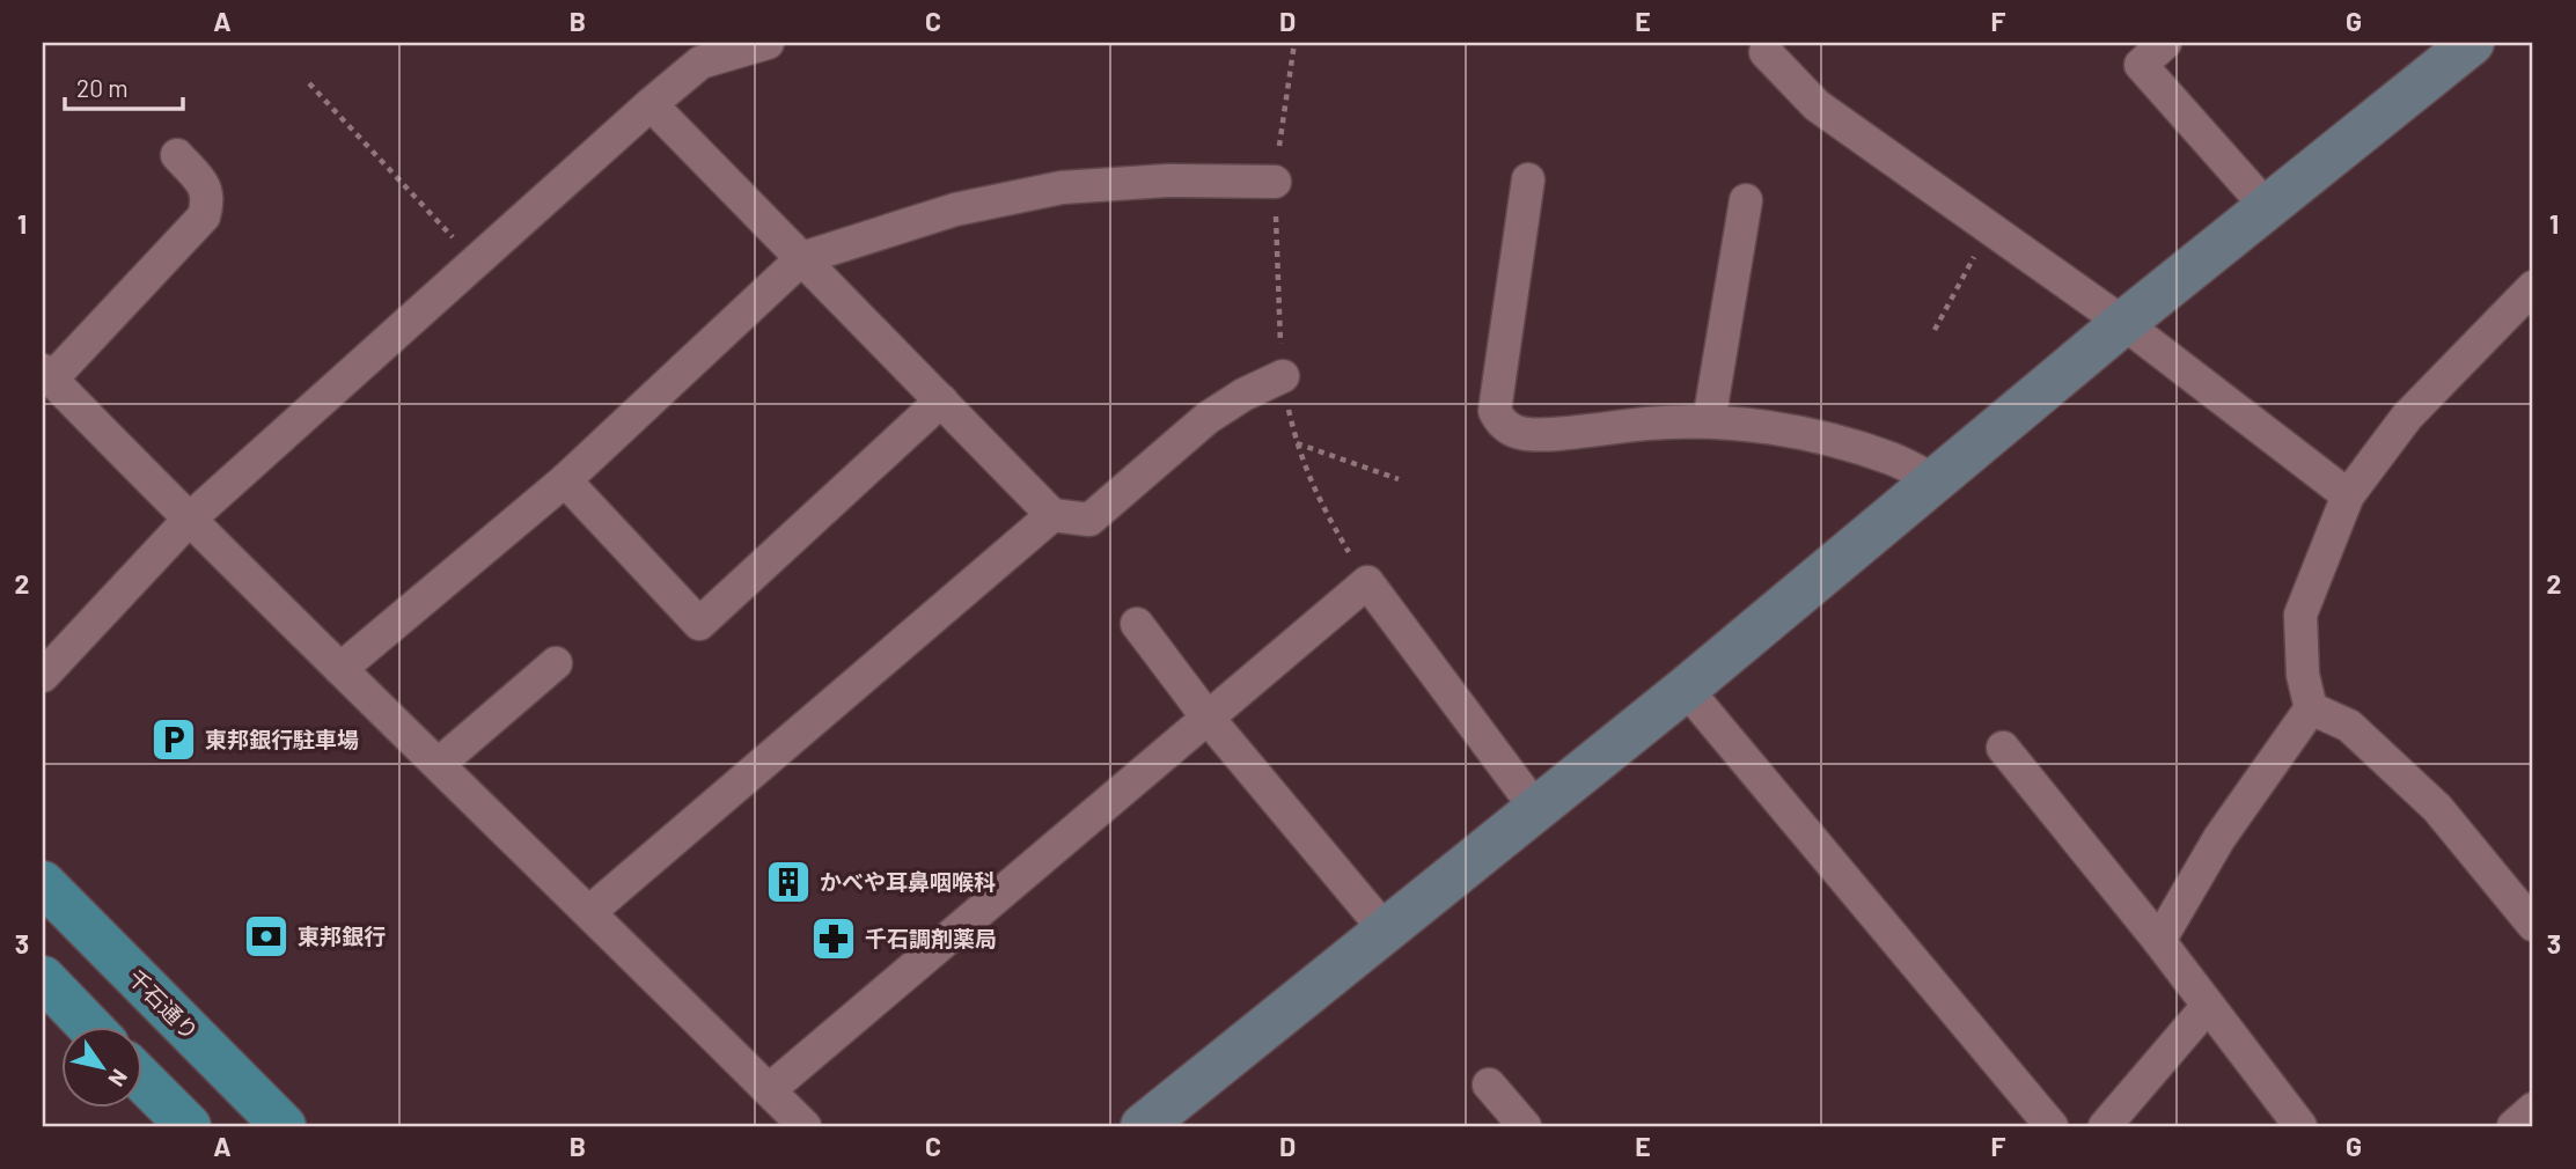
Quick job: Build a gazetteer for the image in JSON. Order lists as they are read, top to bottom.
{
  "streets": {
    "main road": ["千石通り"]
  },
  "places": {
    "parking": ["東邦銀行駐車場"],
    "building": ["かべや耳鼻咽喉科"],
    "bank": ["東邦銀行"],
    "pharmacy": ["千石調剤薬局"]
  },
  "scale_bar": "20 m",
  "north": "bottom right",
  "grid": {
    "columns": [
      "A",
      "B",
      "C",
      "D",
      "E",
      "F",
      "G"
    ],
    "rows": ["1", "2", "3"]
  }
}
